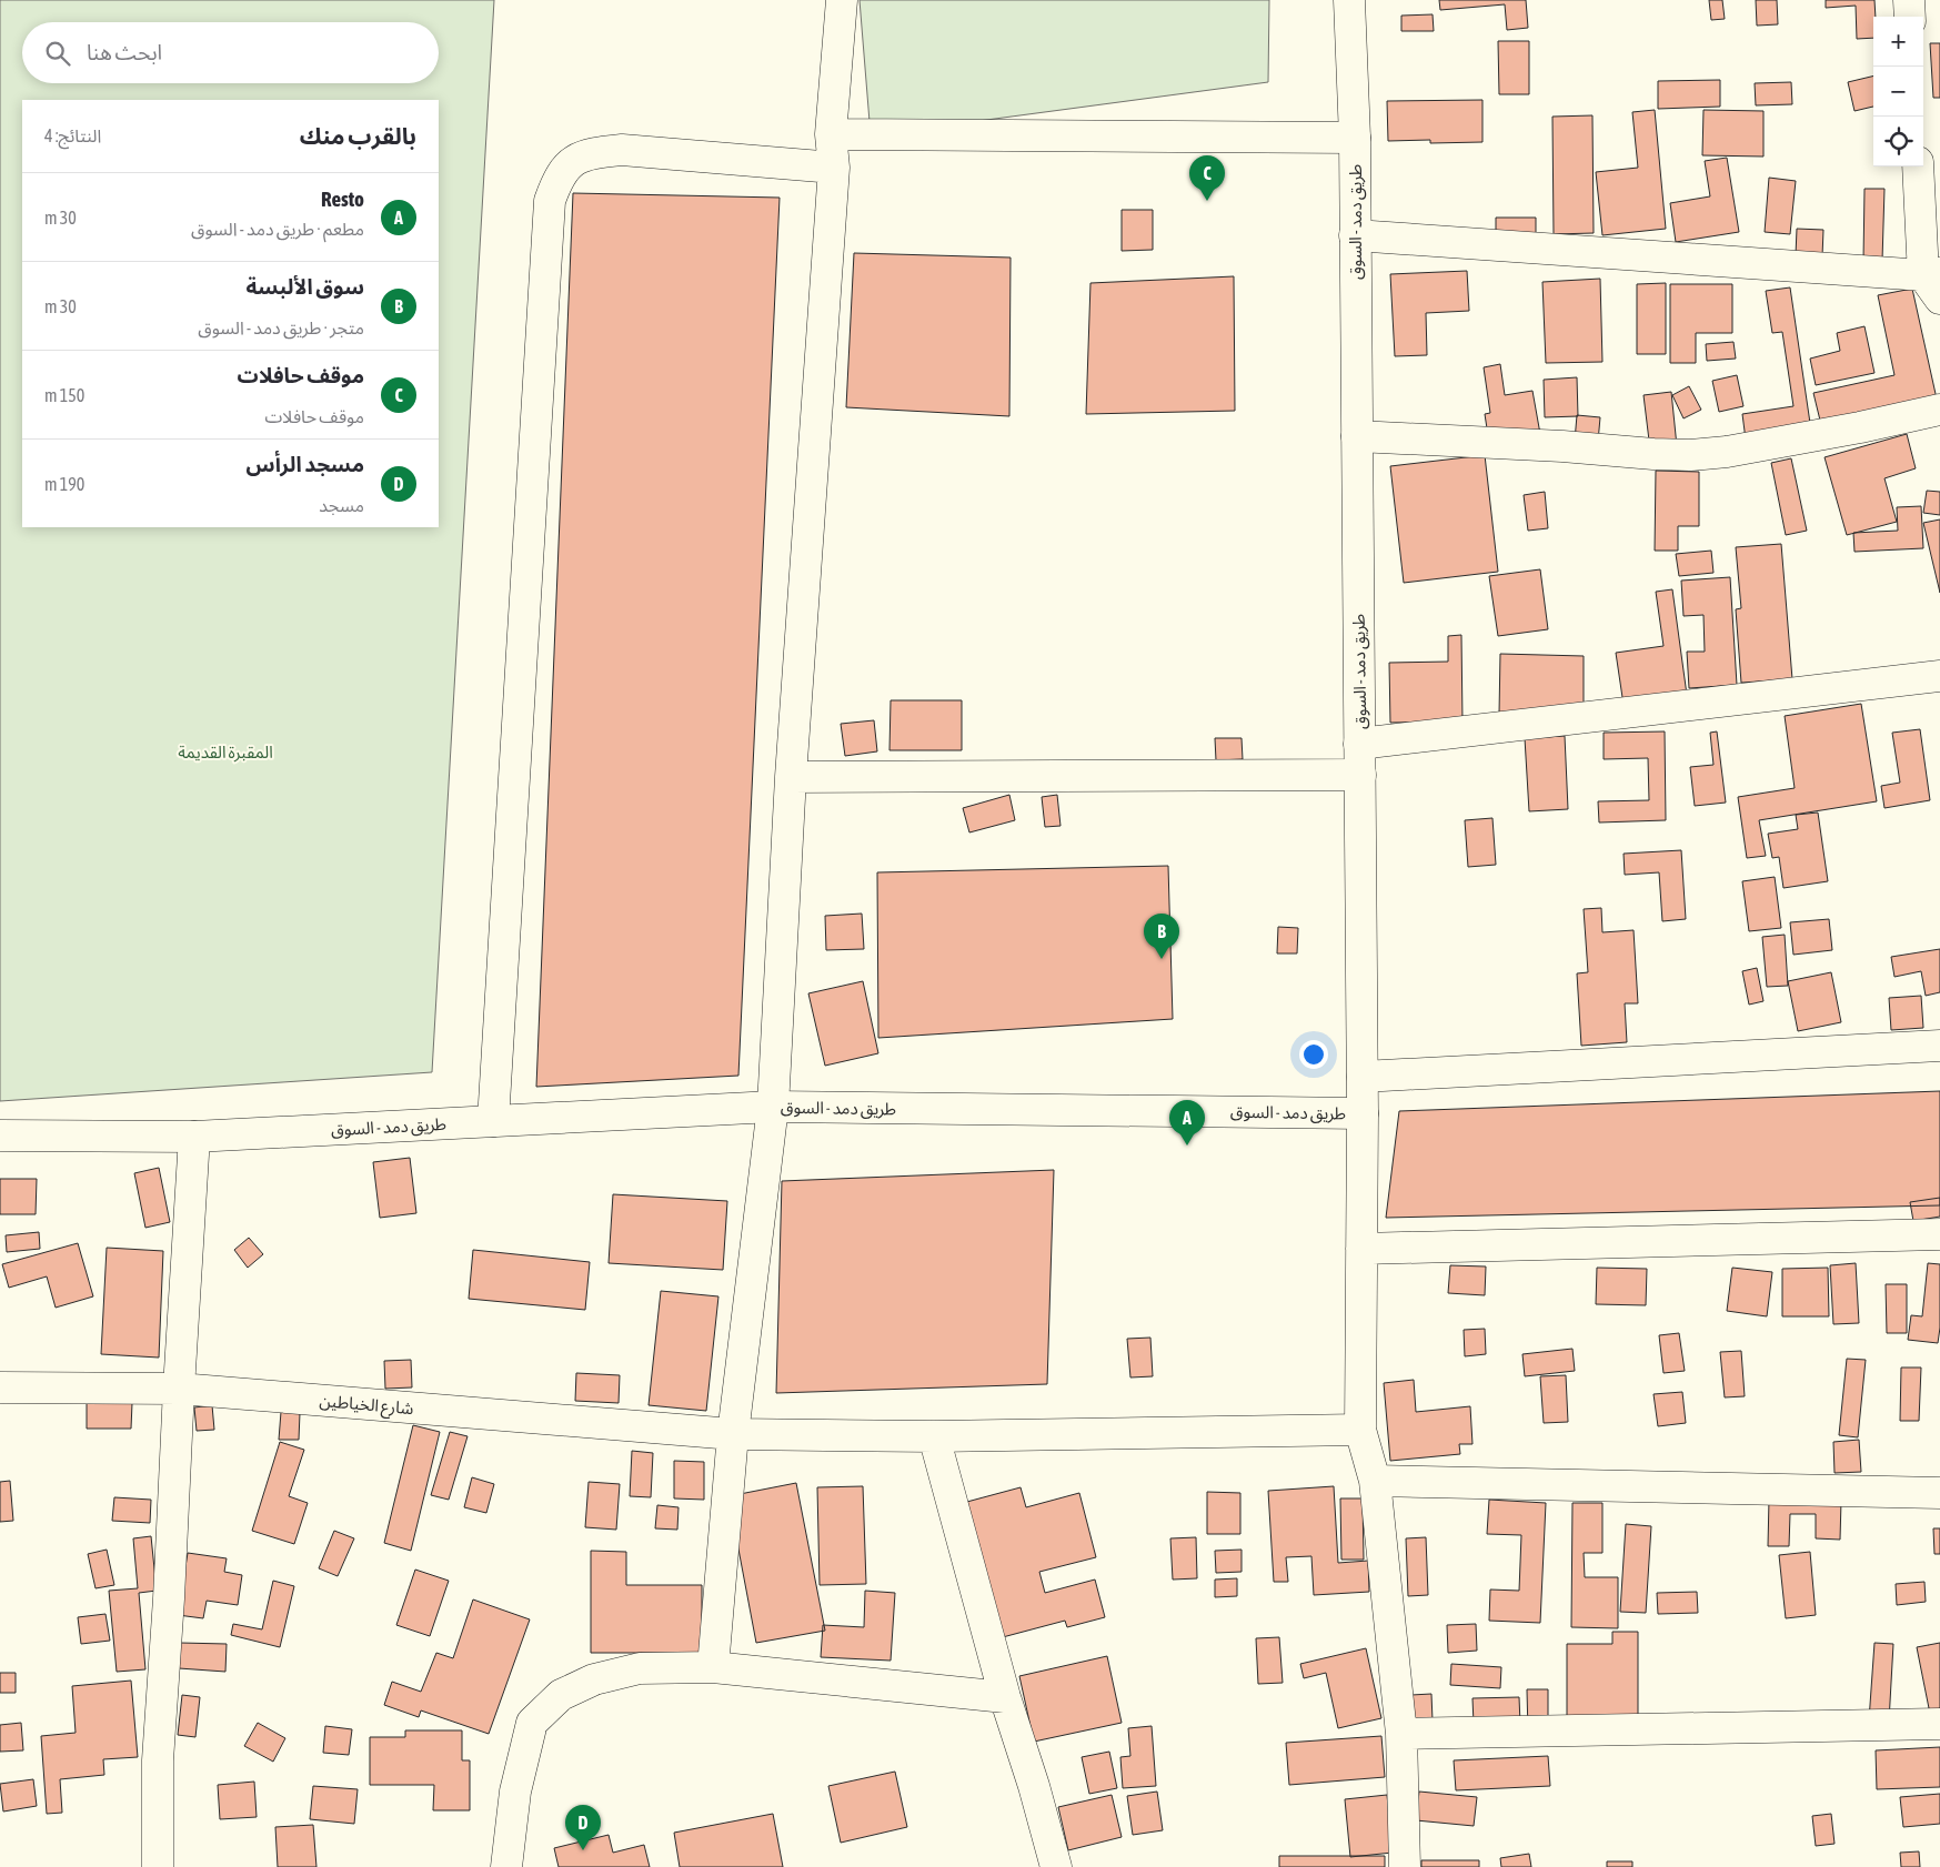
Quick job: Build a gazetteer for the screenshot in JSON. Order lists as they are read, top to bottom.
{
  "streets": {
    "street": ["طريق دمد - السوق", "شارع الخياطين"]
  },
  "parks": ["المقبرة القديمة"],
  "page": {
    "map_buttons": ["+", "−"],
    "search": "ابحث هنا",
    "heading": ["بالقرب منك", "النتائج: 4"],
    "pins": [
      "C",
      "B",
      "A",
      "D"
    ],
    "list": [
      {
        "mark": "A",
        "name": "Resto",
        "note": "مطعم · طريق دمد - السوق",
        "value": "30 m"
      },
      {
        "mark": "B",
        "name": "سوق الألبسة",
        "note": "متجر · طريق دمد - السوق",
        "value": "30 m"
      },
      {
        "mark": "C",
        "name": "موقف حافلات",
        "note": "موقف حافلات",
        "value": "150 m"
      },
      {
        "mark": "D",
        "name": "مسجد الرأس",
        "note": "مسجد",
        "value": "190 m"
      }
    ]
  }
}
